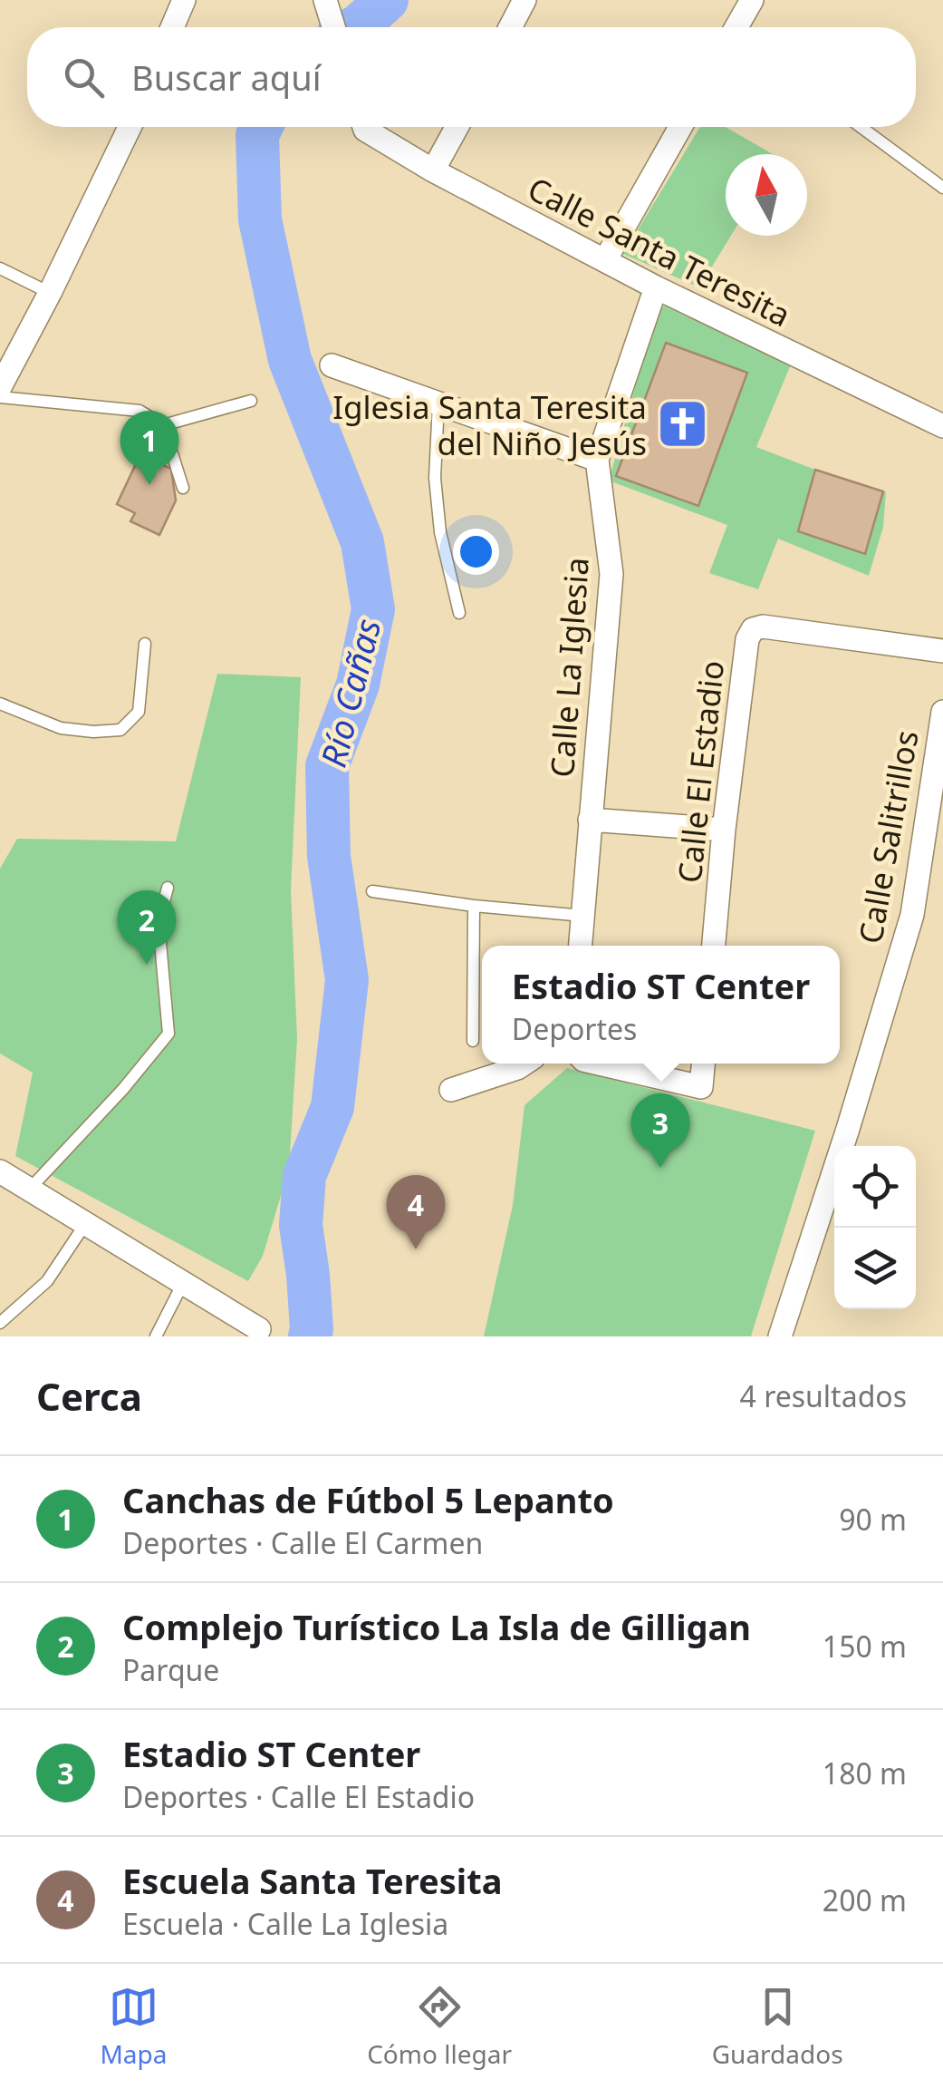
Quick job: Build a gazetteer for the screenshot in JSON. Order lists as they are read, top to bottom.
{
  "streets": {
    "street": [
      "Calle Santa Teresita",
      "Calle La Iglesia",
      "Calle El Estadio",
      "Calle Salitrillos"
    ]
  },
  "crossings": [
    ["Calle Santa Teresita", "Calle La Iglesia"]
  ],
  "water": ["Río Cañas"],
  "places": {
    "church": ["Iglesia Santa Teresita del Niño Jesús"]
  },
  "north": "top",
  "page": {
    "search": "Buscar aquí",
    "pins": [
      "1",
      "2",
      "3",
      "4"
    ],
    "popup": ["Estadio ST Center", "Deportes"],
    "heading": ["Cerca", "4 resultados"],
    "list": [
      {
        "mark": "1",
        "name": "Canchas de Fútbol 5 Lepanto",
        "note": "Deportes · Calle El Carmen",
        "value": "90 m"
      },
      {
        "mark": "2",
        "name": "Complejo Turístico La Isla de Gilligan",
        "note": "Parque",
        "value": "150 m"
      },
      {
        "mark": "3",
        "name": "Estadio ST Center",
        "note": "Deportes · Calle El Estadio",
        "value": "180 m"
      },
      {
        "mark": "4",
        "name": "Escuela Santa Teresita",
        "note": "Escuela · Calle La Iglesia",
        "value": "200 m"
      }
    ],
    "nav": ["Mapa", "Cómo llegar", "Guardados"]
  }
}
